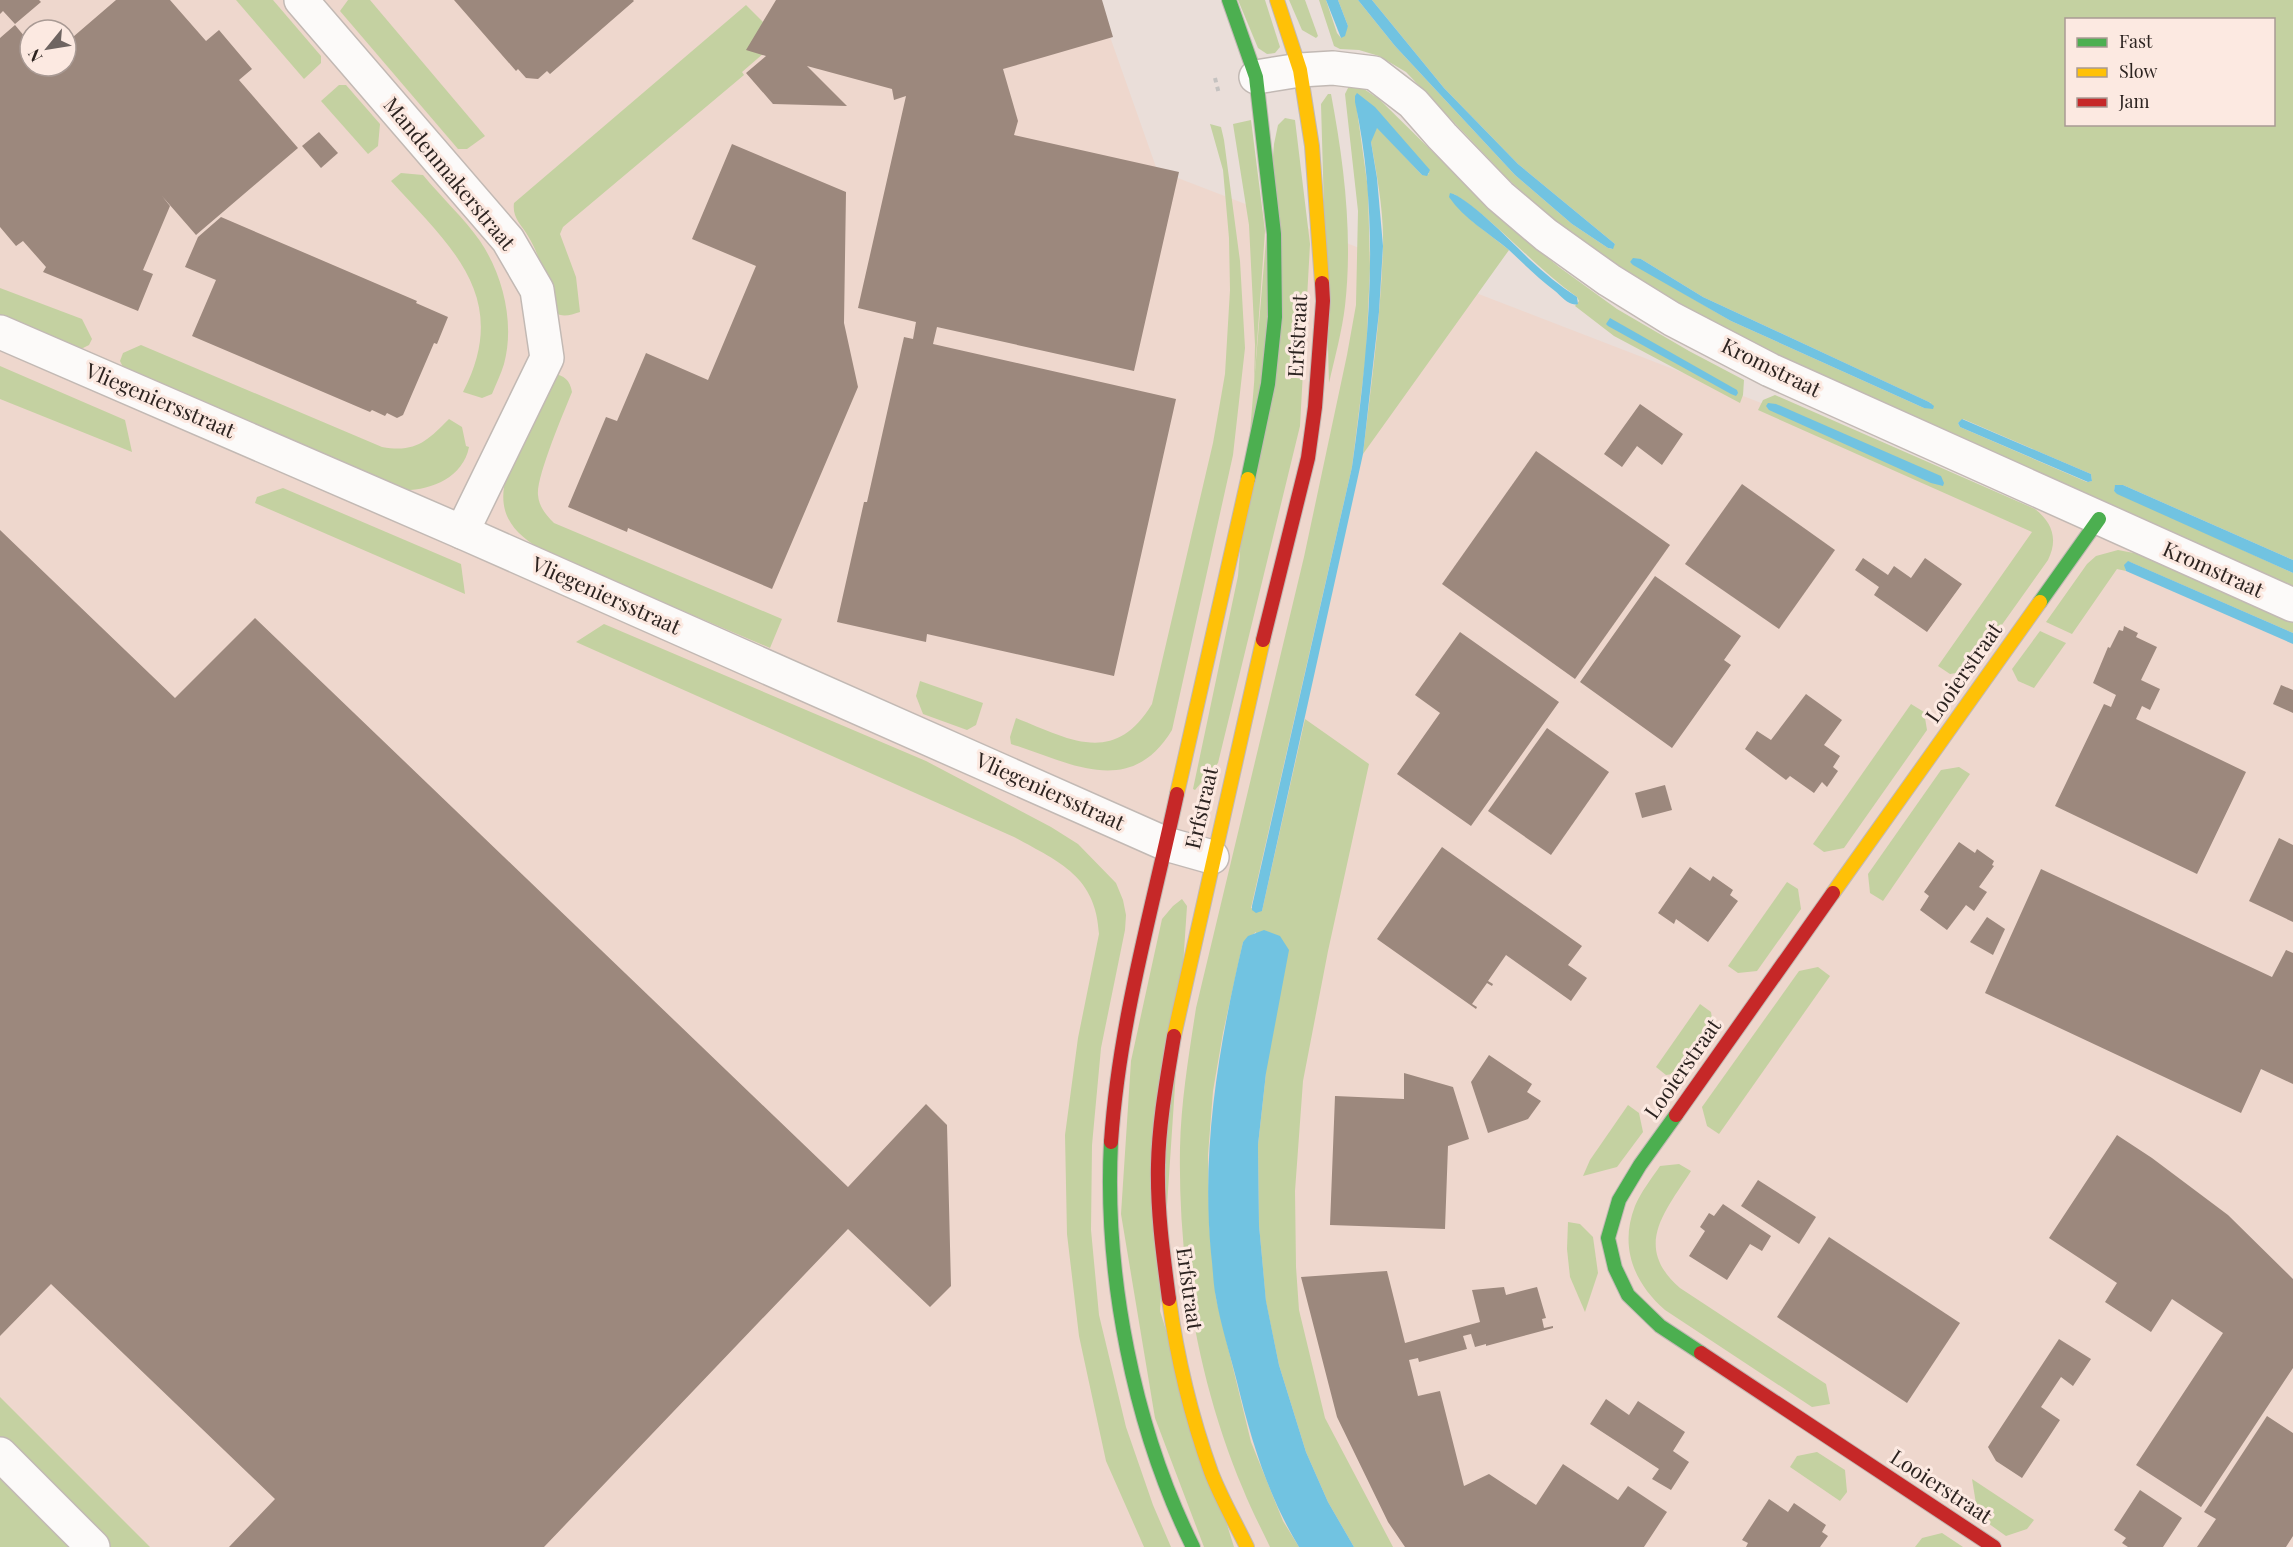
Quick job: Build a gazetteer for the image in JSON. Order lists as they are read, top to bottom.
{
  "streets": {
    "street": [
      "Mandenmakerstraat",
      "Erfstraat",
      "Kromstraat",
      "Vliegeniersstraat",
      "Looierstraat"
    ]
  },
  "crossings": [
    ["Mandenmakerstraat", "Vliegeniersstraat"],
    ["Erfstraat", "Kromstraat"],
    ["Erfstraat", "Vliegeniersstraat"],
    ["Kromstraat", "Looierstraat"]
  ],
  "legend": ["Fast", "Slow", "Jam"],
  "north": "bottom left"
}
